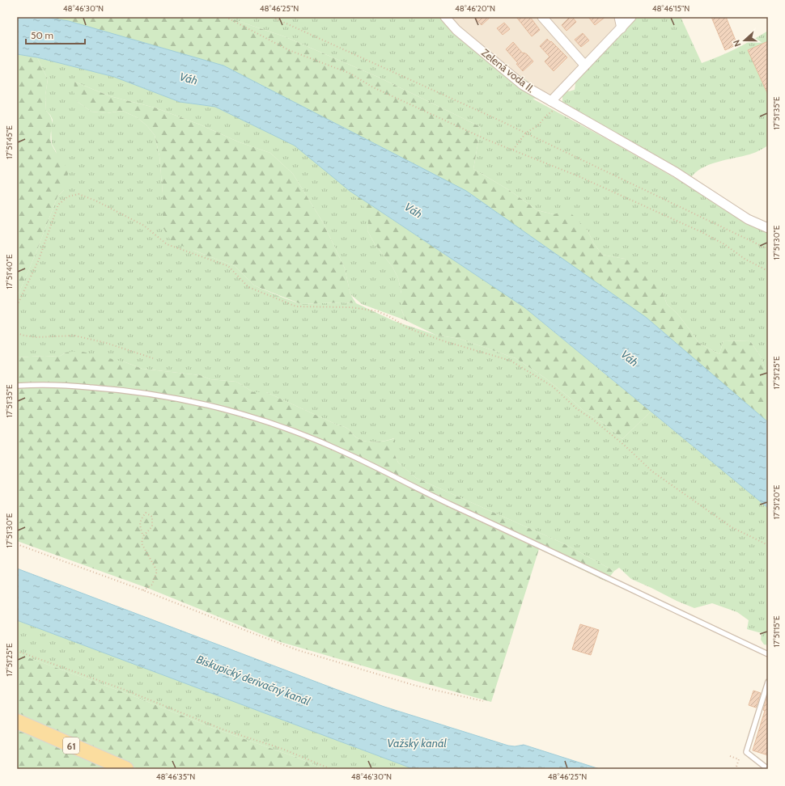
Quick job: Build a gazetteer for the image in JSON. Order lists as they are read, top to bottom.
{
  "streets": {
    "main road": ["61"],
    "street": ["Zelená voda II."]
  },
  "water": ["Váh", "Biskupický derivačný kanál", "Važský kanál"],
  "scale_bar": "50 m",
  "north": "left",
  "coordinates": [
    "48°46'30\"N",
    "48°46'25\"N",
    "48°46'20\"N",
    "48°46'15\"N",
    "17°51'35\"E",
    "17°51'45\"E",
    "17°51'30\"E",
    "17°51'40\"E",
    "17°51'25\"E",
    "17°51'20\"E",
    "17°51'15\"E",
    "48°46'35\"N"
  ]
}
